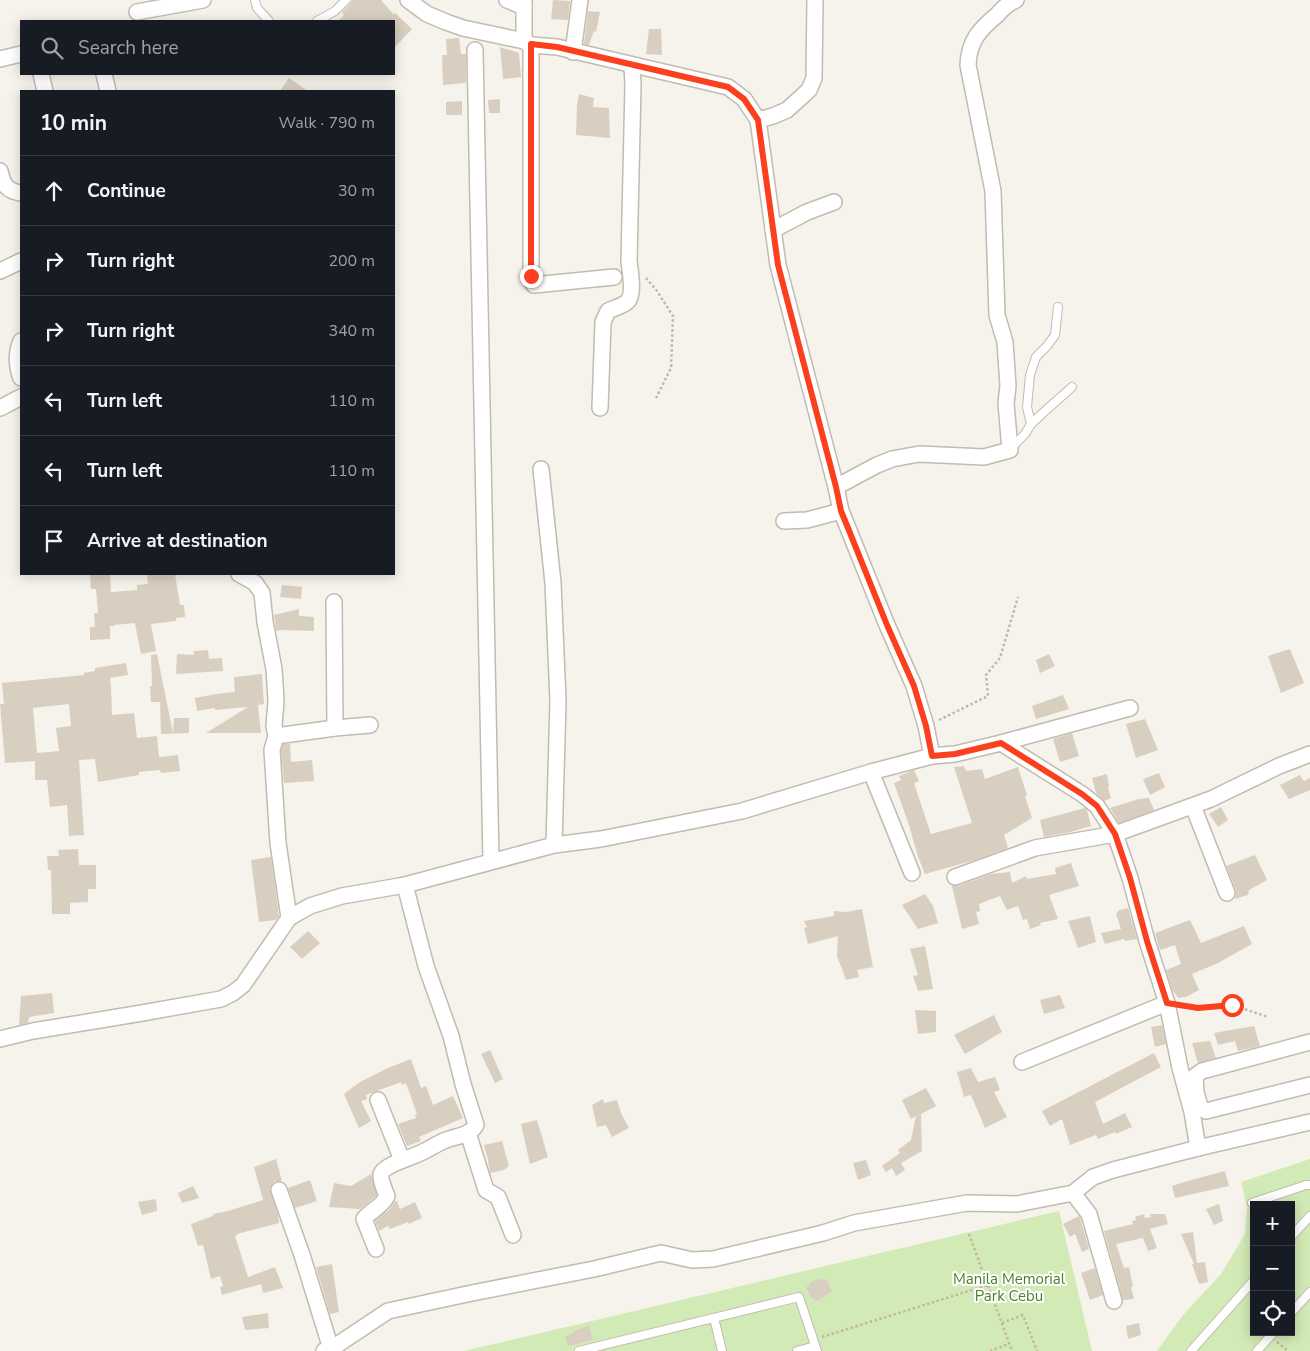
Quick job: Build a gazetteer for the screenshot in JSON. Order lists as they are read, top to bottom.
{
  "parks": ["Manila Memorial Park Cebu"],
  "page": {
    "search": "Search here",
    "heading": ["10 min", "Walk · 790 m"],
    "list": [
      ["Continue", "30 m"],
      ["Turn right", "200 m"],
      ["Turn right", "340 m"],
      ["Turn left", "110 m"],
      ["Turn left", "110 m"],
      "Arrive at destination"
    ],
    "map_buttons": ["+", "−"]
  }
}
